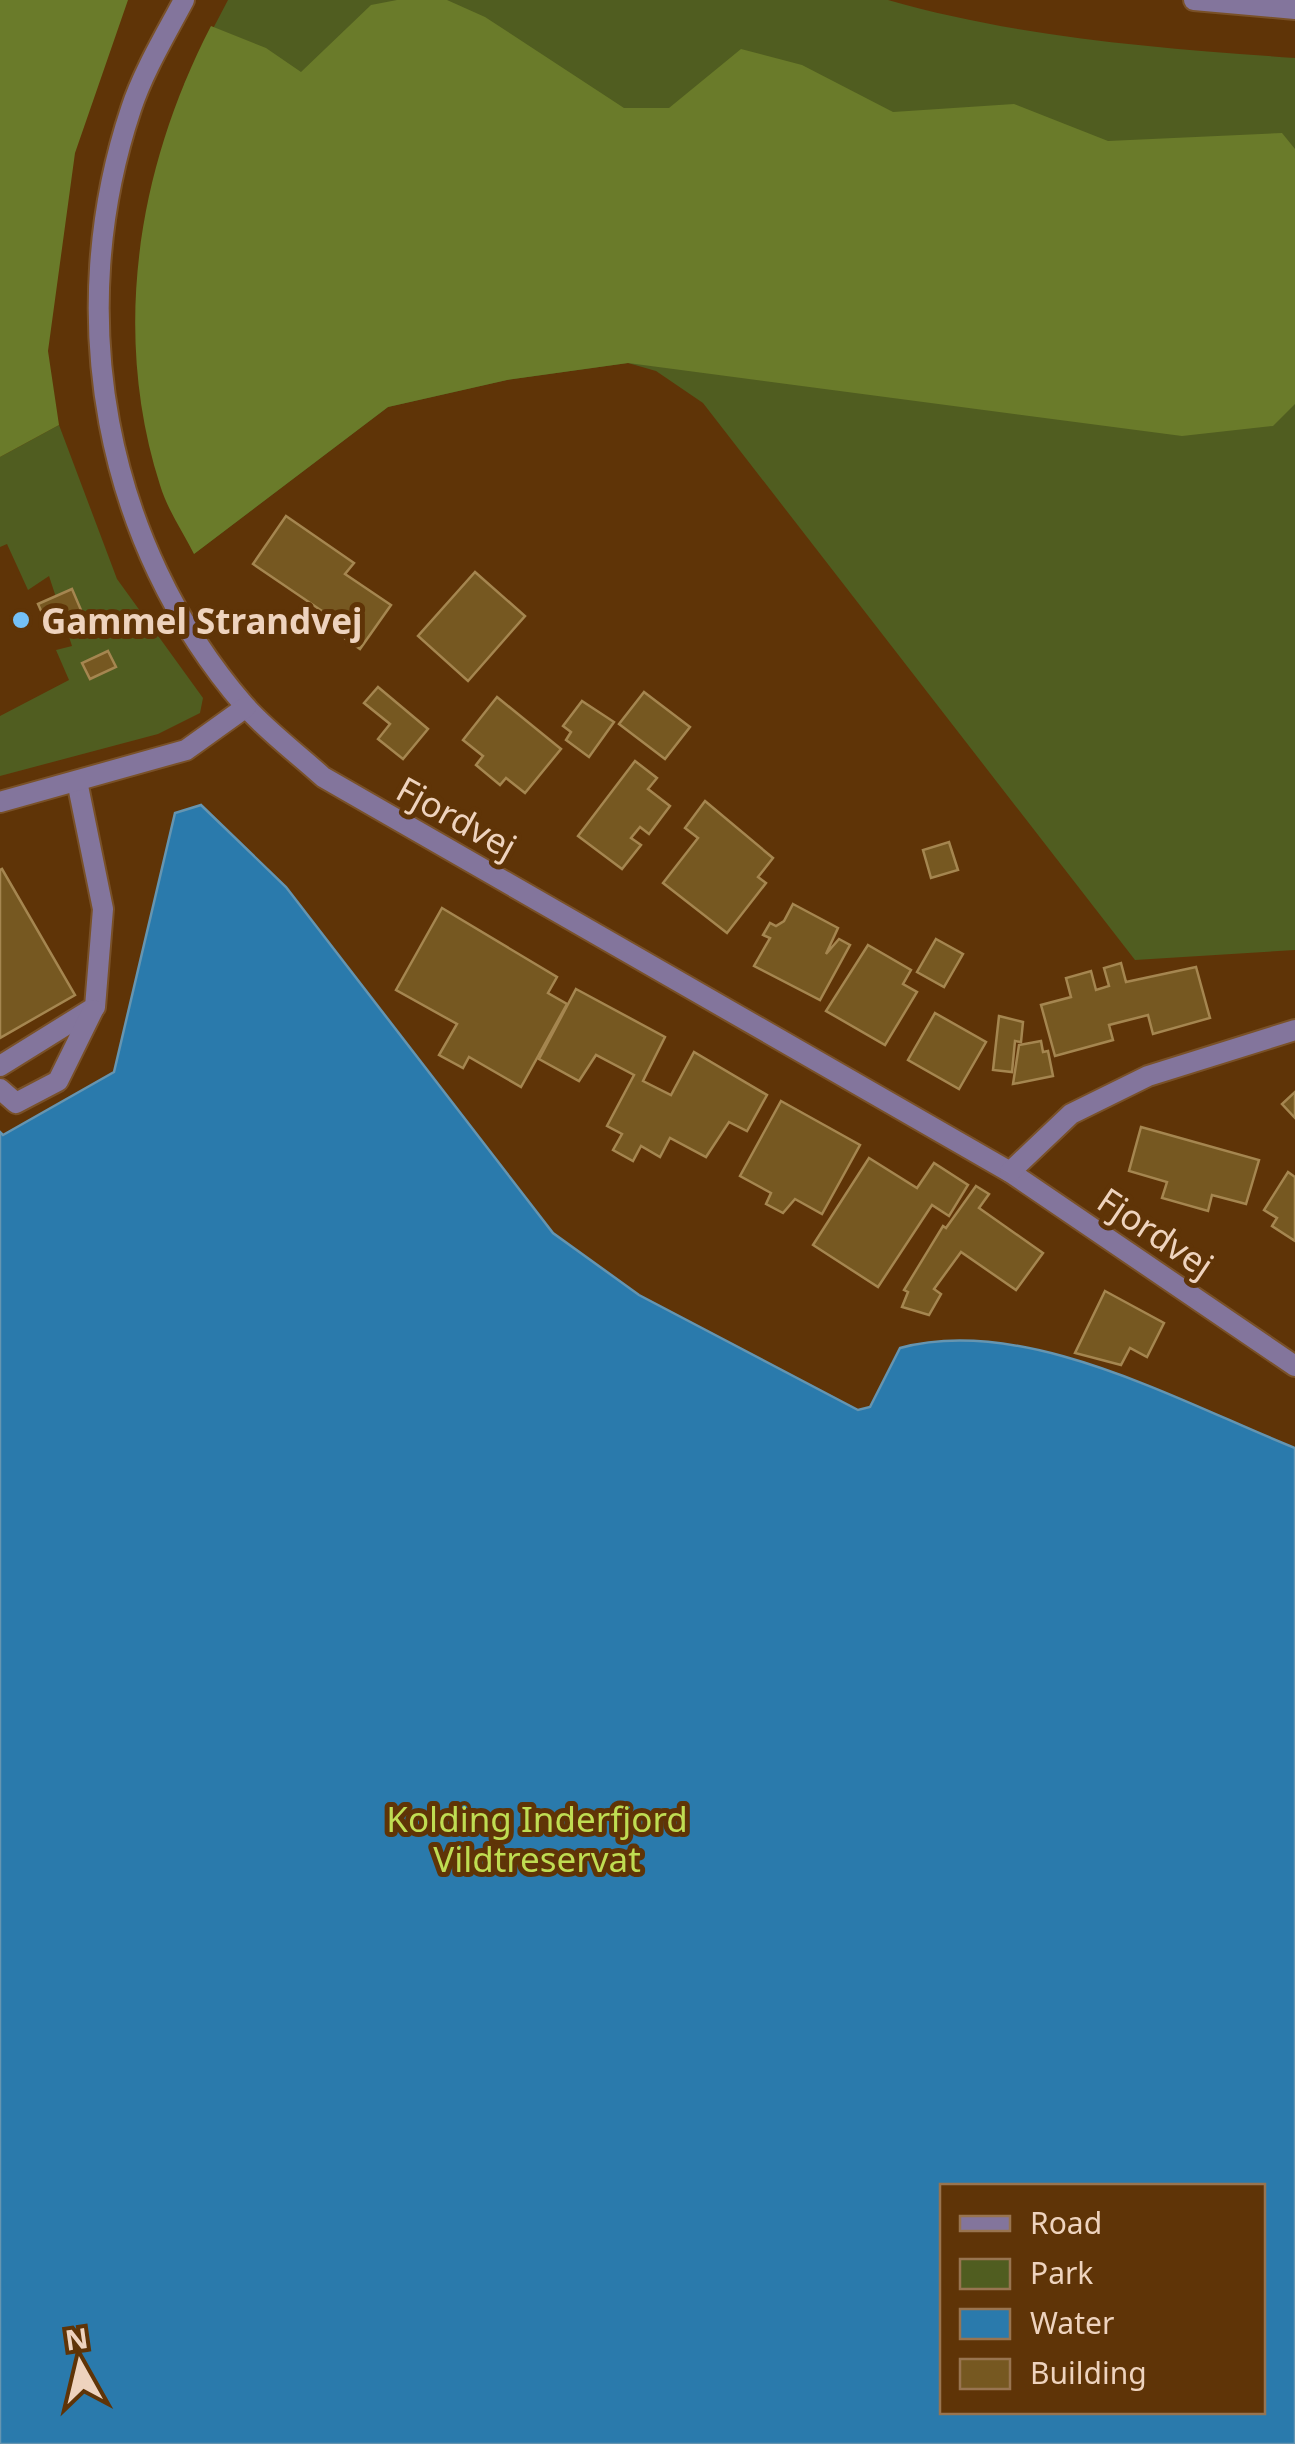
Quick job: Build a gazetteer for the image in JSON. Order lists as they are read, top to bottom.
{
  "streets": {
    "street": ["Fjordvej"]
  },
  "parks": ["Kolding Inderfjord Vildtreservat"],
  "places": ["Gammel Strandvej"],
  "legend": [
    "Road",
    "Park",
    "Water",
    "Building"
  ],
  "north": "top"
}
